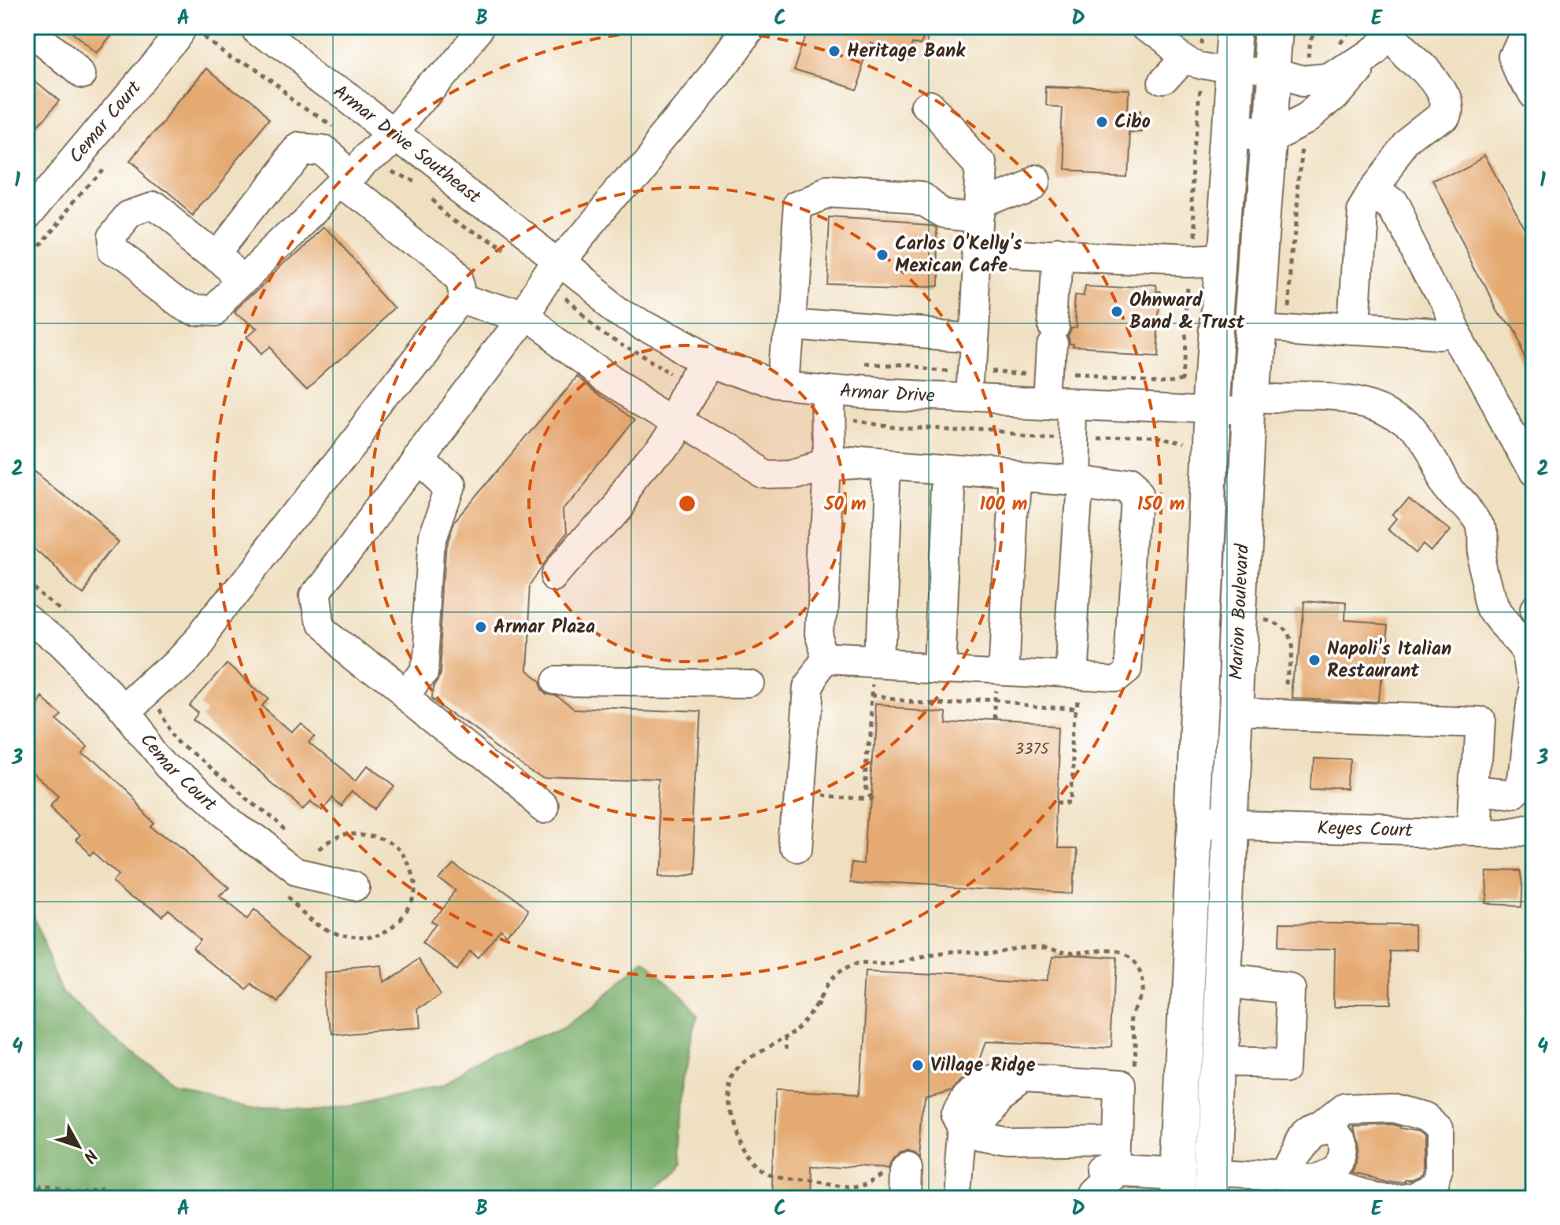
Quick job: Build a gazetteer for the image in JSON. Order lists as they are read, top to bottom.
{
  "streets": {
    "main road": ["Marion Boulevard"],
    "street": [
      "Cemar Court",
      "Armar Drive Southeast",
      "Armar Drive",
      "Keyes Court"
    ]
  },
  "crossings": [
    ["Armar Drive Southeast", "Armar Drive"],
    ["Armar Drive", "Marion Boulevard"],
    ["Marion Boulevard", "Keyes Court"]
  ],
  "places": [
    "Heritage Bank",
    "Cibo",
    "Carlos O'Kelly's Mexican Cafe",
    "Ohnward Band & Trust",
    "Armar Plaza",
    "Napoli's Italian Restaurant",
    "Village Ridge"
  ],
  "house_numbers": ["3375"],
  "north": "bottom right",
  "grid": {
    "columns": [
      "A",
      "B",
      "C",
      "D",
      "E"
    ],
    "rows": [
      "1",
      "2",
      "3",
      "4"
    ]
  },
  "rings": ["50 m", "100 m", "150 m"]
}
